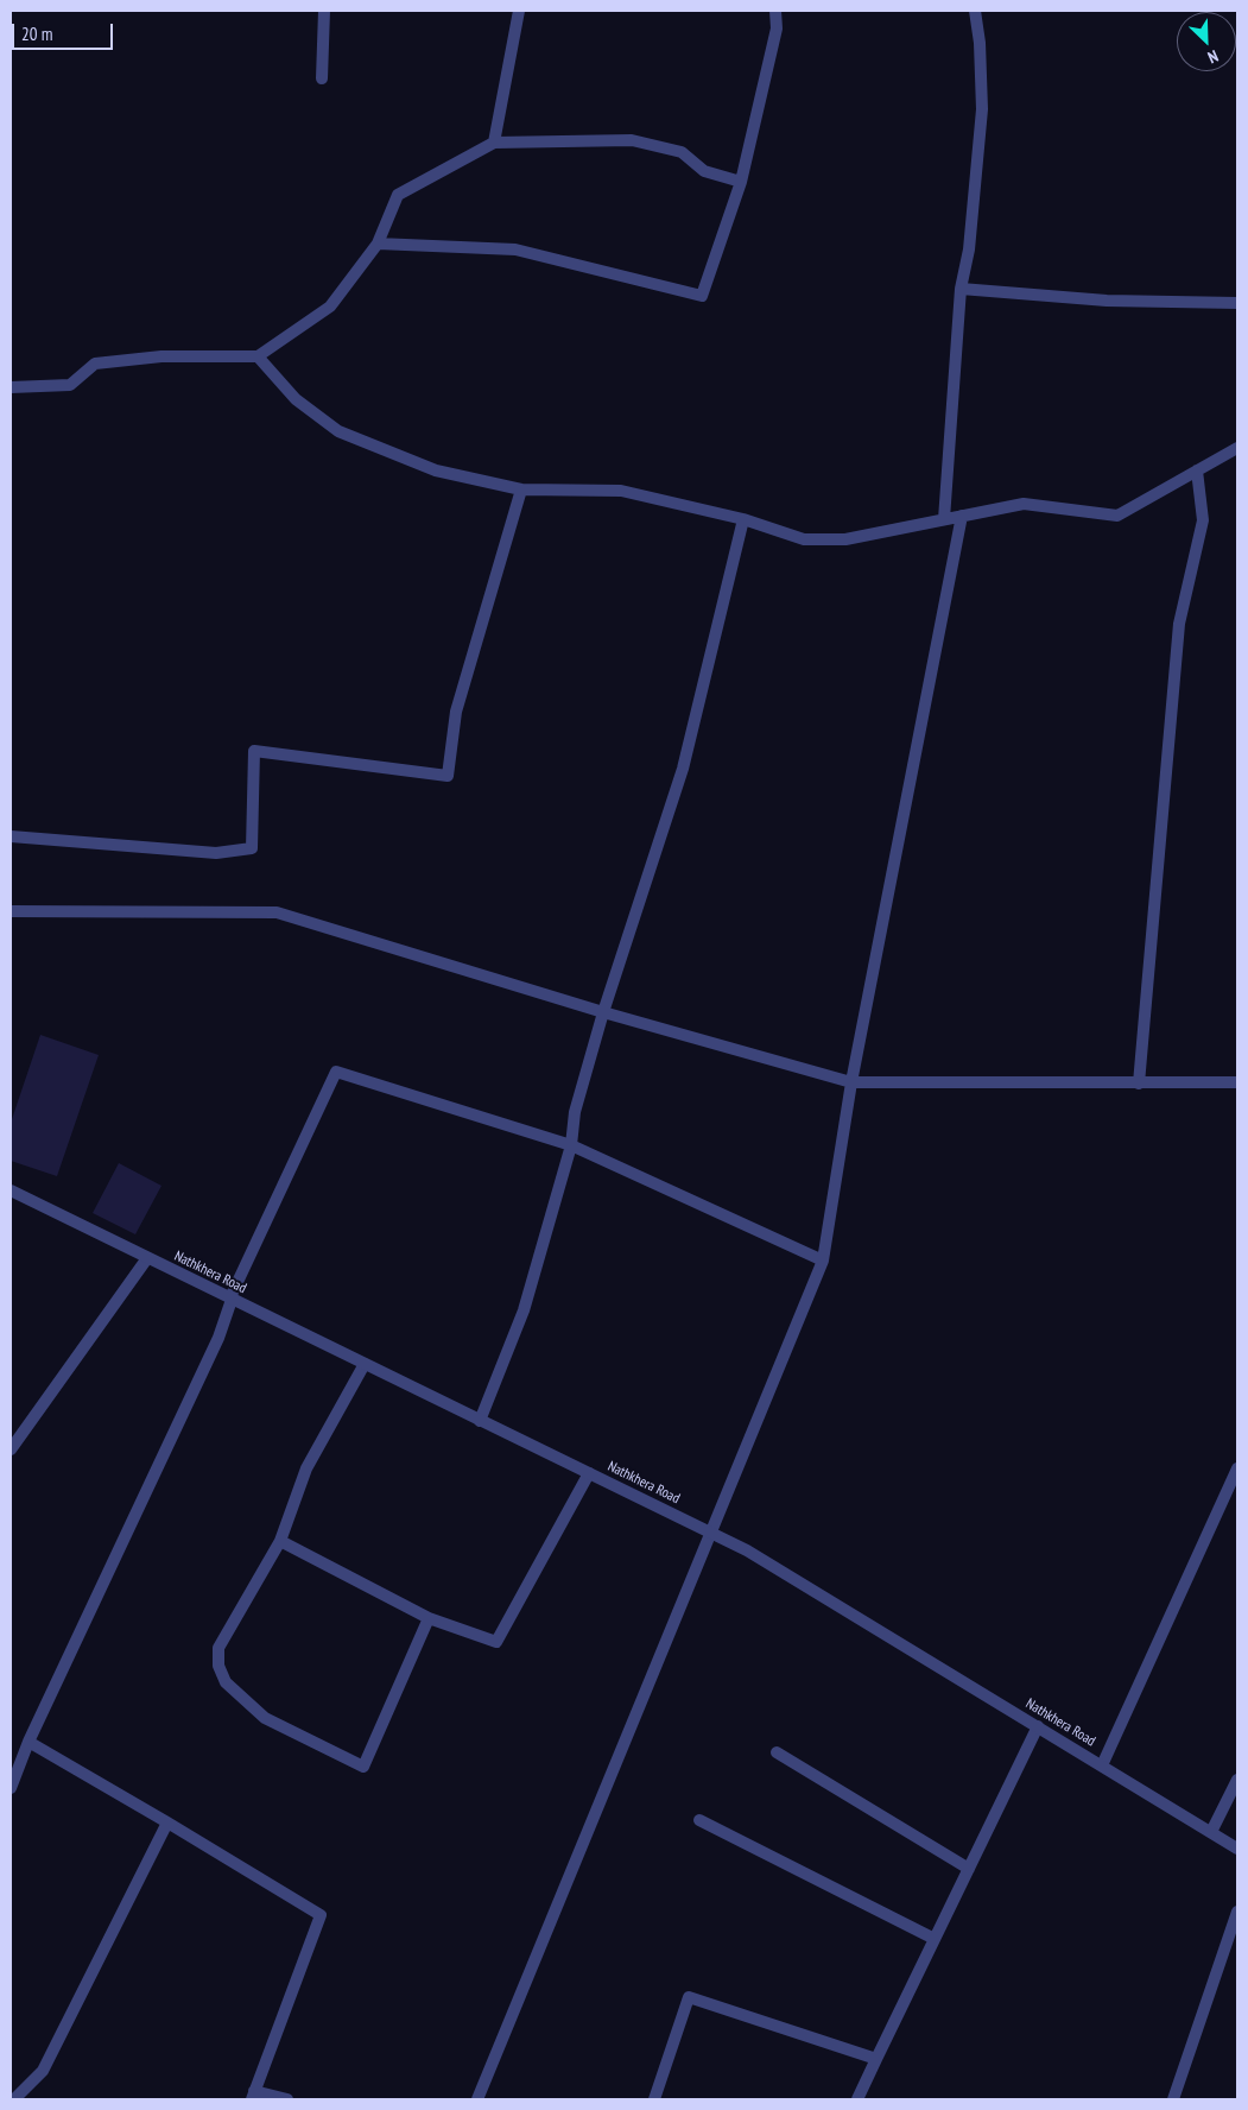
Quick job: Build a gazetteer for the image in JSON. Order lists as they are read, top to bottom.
{
  "streets": {
    "street": ["Nathkhera Road"]
  },
  "scale_bar": "20 m",
  "north": "bottom right"
}
